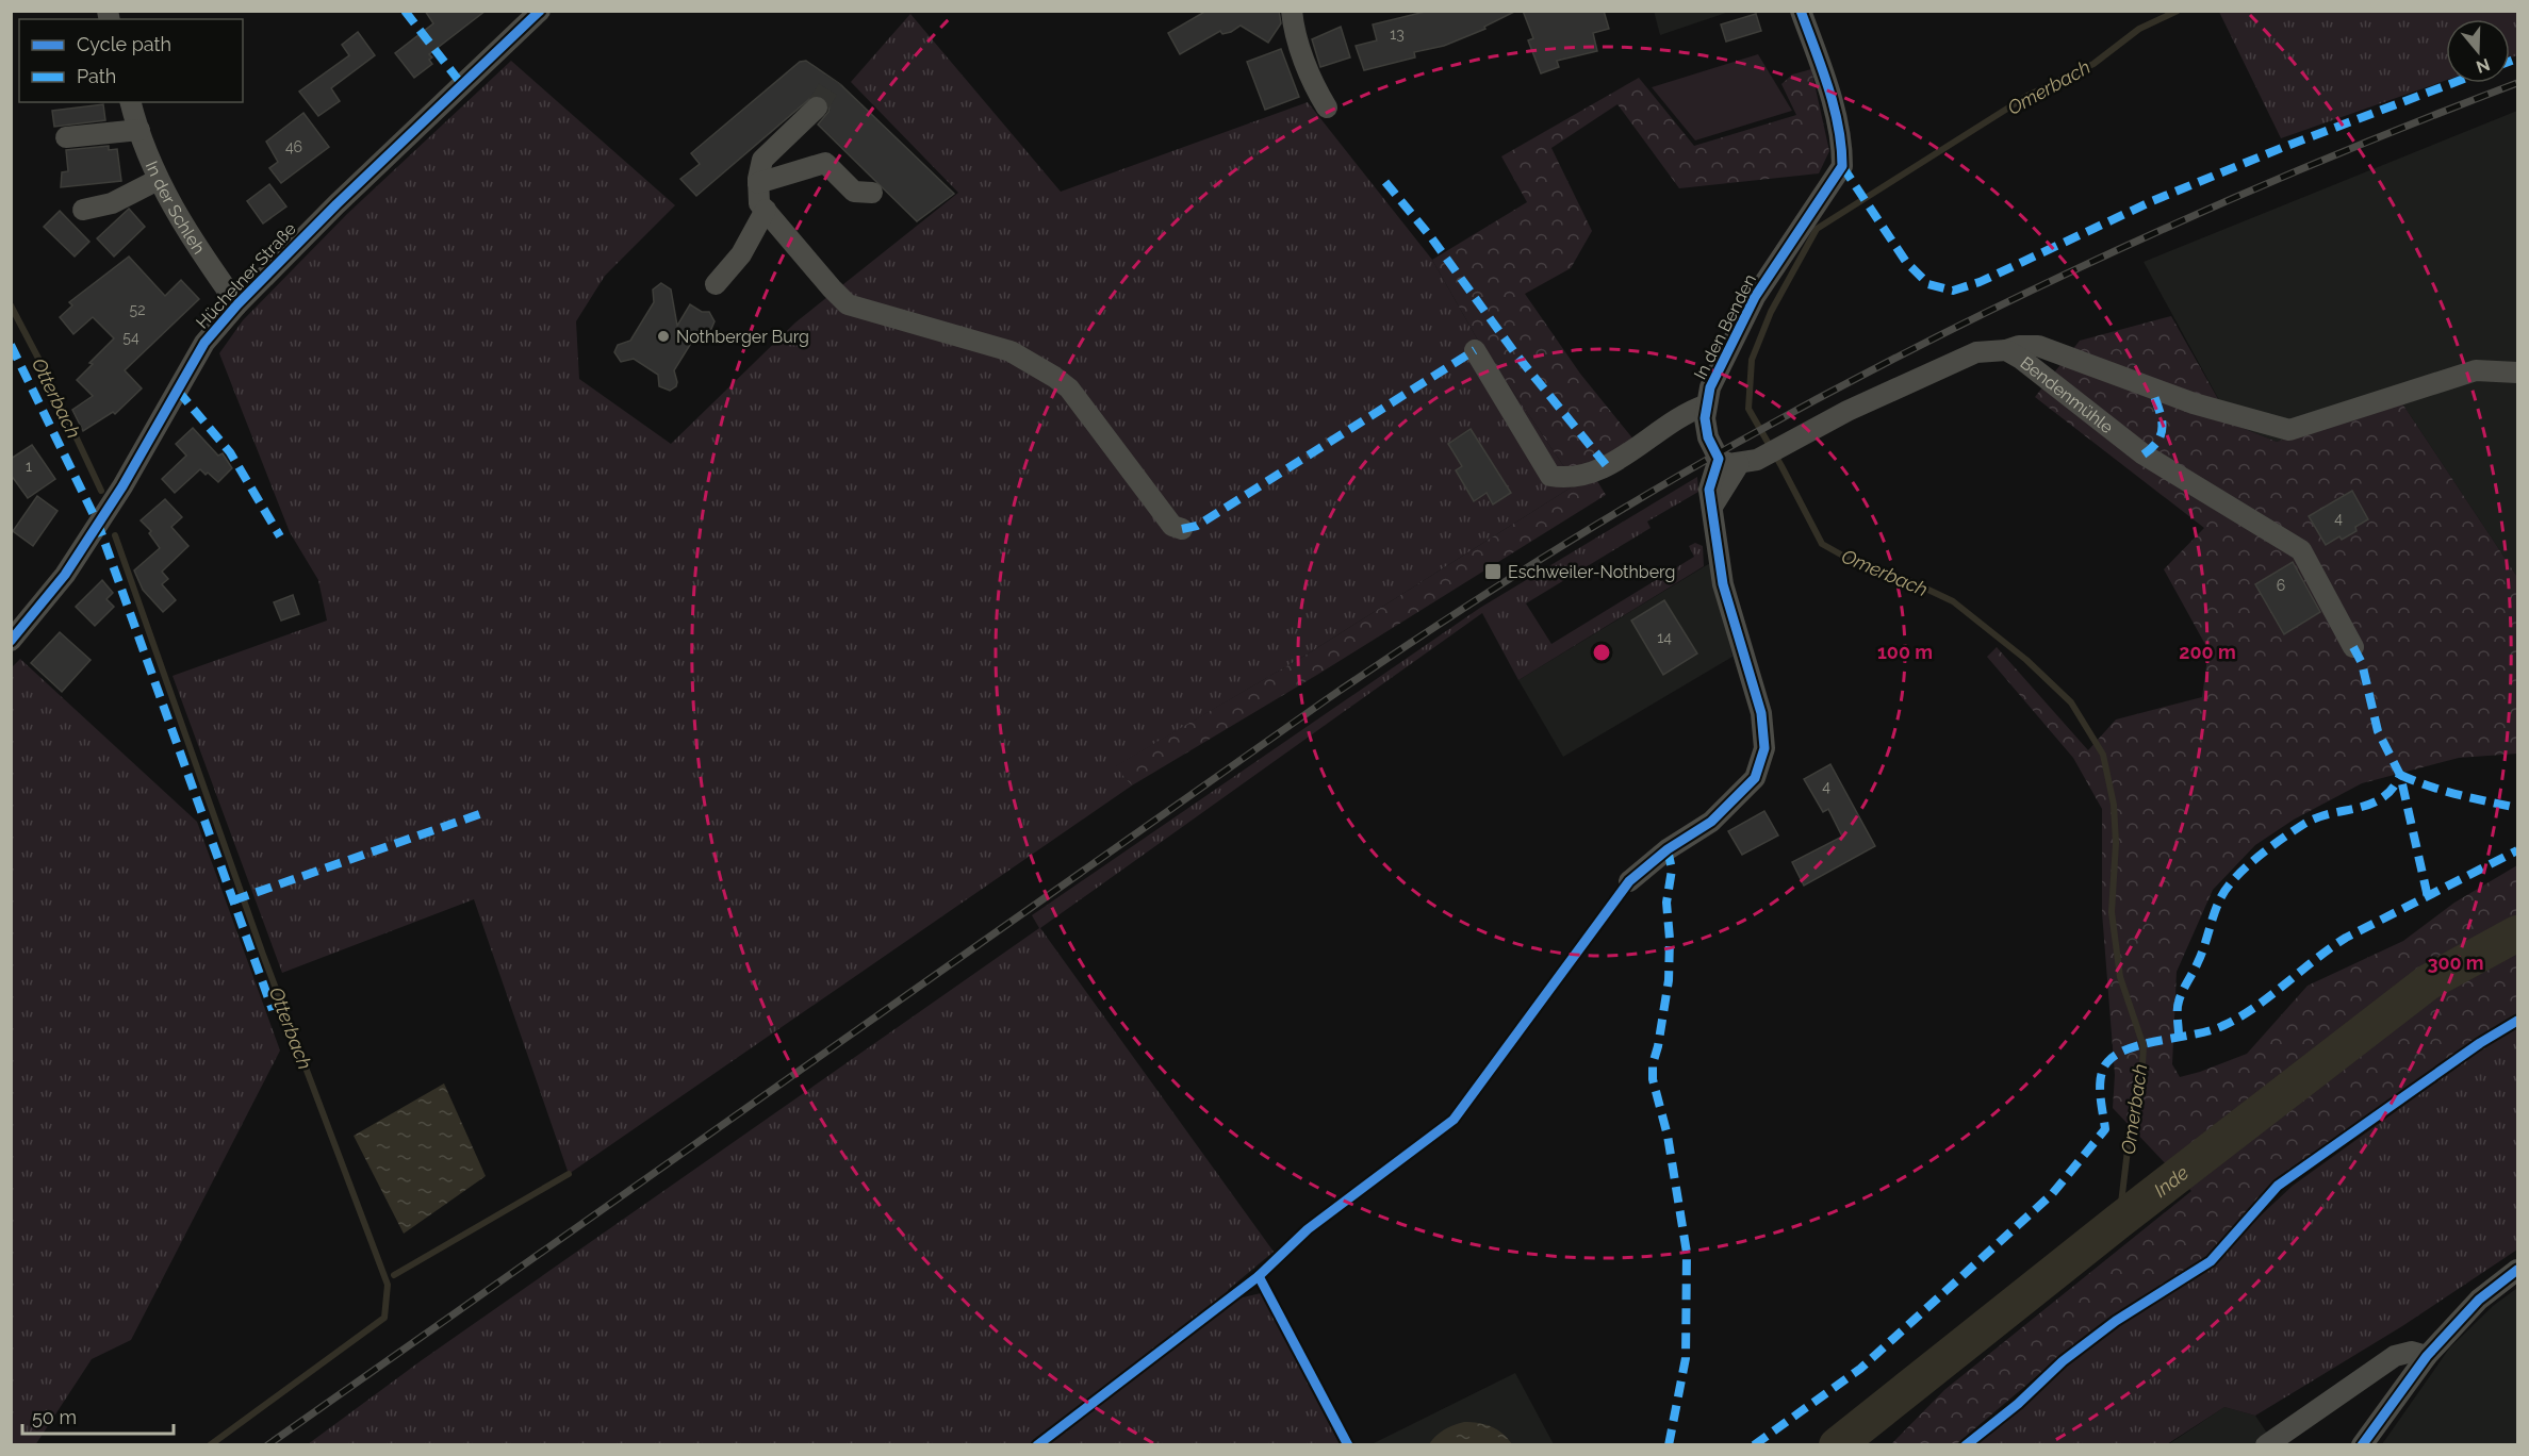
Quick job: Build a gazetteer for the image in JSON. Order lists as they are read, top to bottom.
{
  "streets": {
    "street": [
      "In der Schleh",
      "Hüchelner Straße",
      "In den Benden",
      "Bendenmühle"
    ]
  },
  "crossings": [
    ["In der Schleh", "Hüchelner Straße"],
    ["In den Benden", "Bendenmühle"]
  ],
  "water": ["Omerbach", "Otterbach", "Inde"],
  "places": {
    "other": ["Nothberger Burg"],
    "transit": ["Eschweiler-Nothberg"]
  },
  "house_numbers": [
    "13",
    "46",
    "52",
    "54",
    "1",
    "4",
    "6",
    "14",
    "4"
  ],
  "legend": ["Cycle path", "Path"],
  "scale_bar": "50 m",
  "north": "bottom",
  "rings": ["100 m", "200 m", "300 m"]
}
